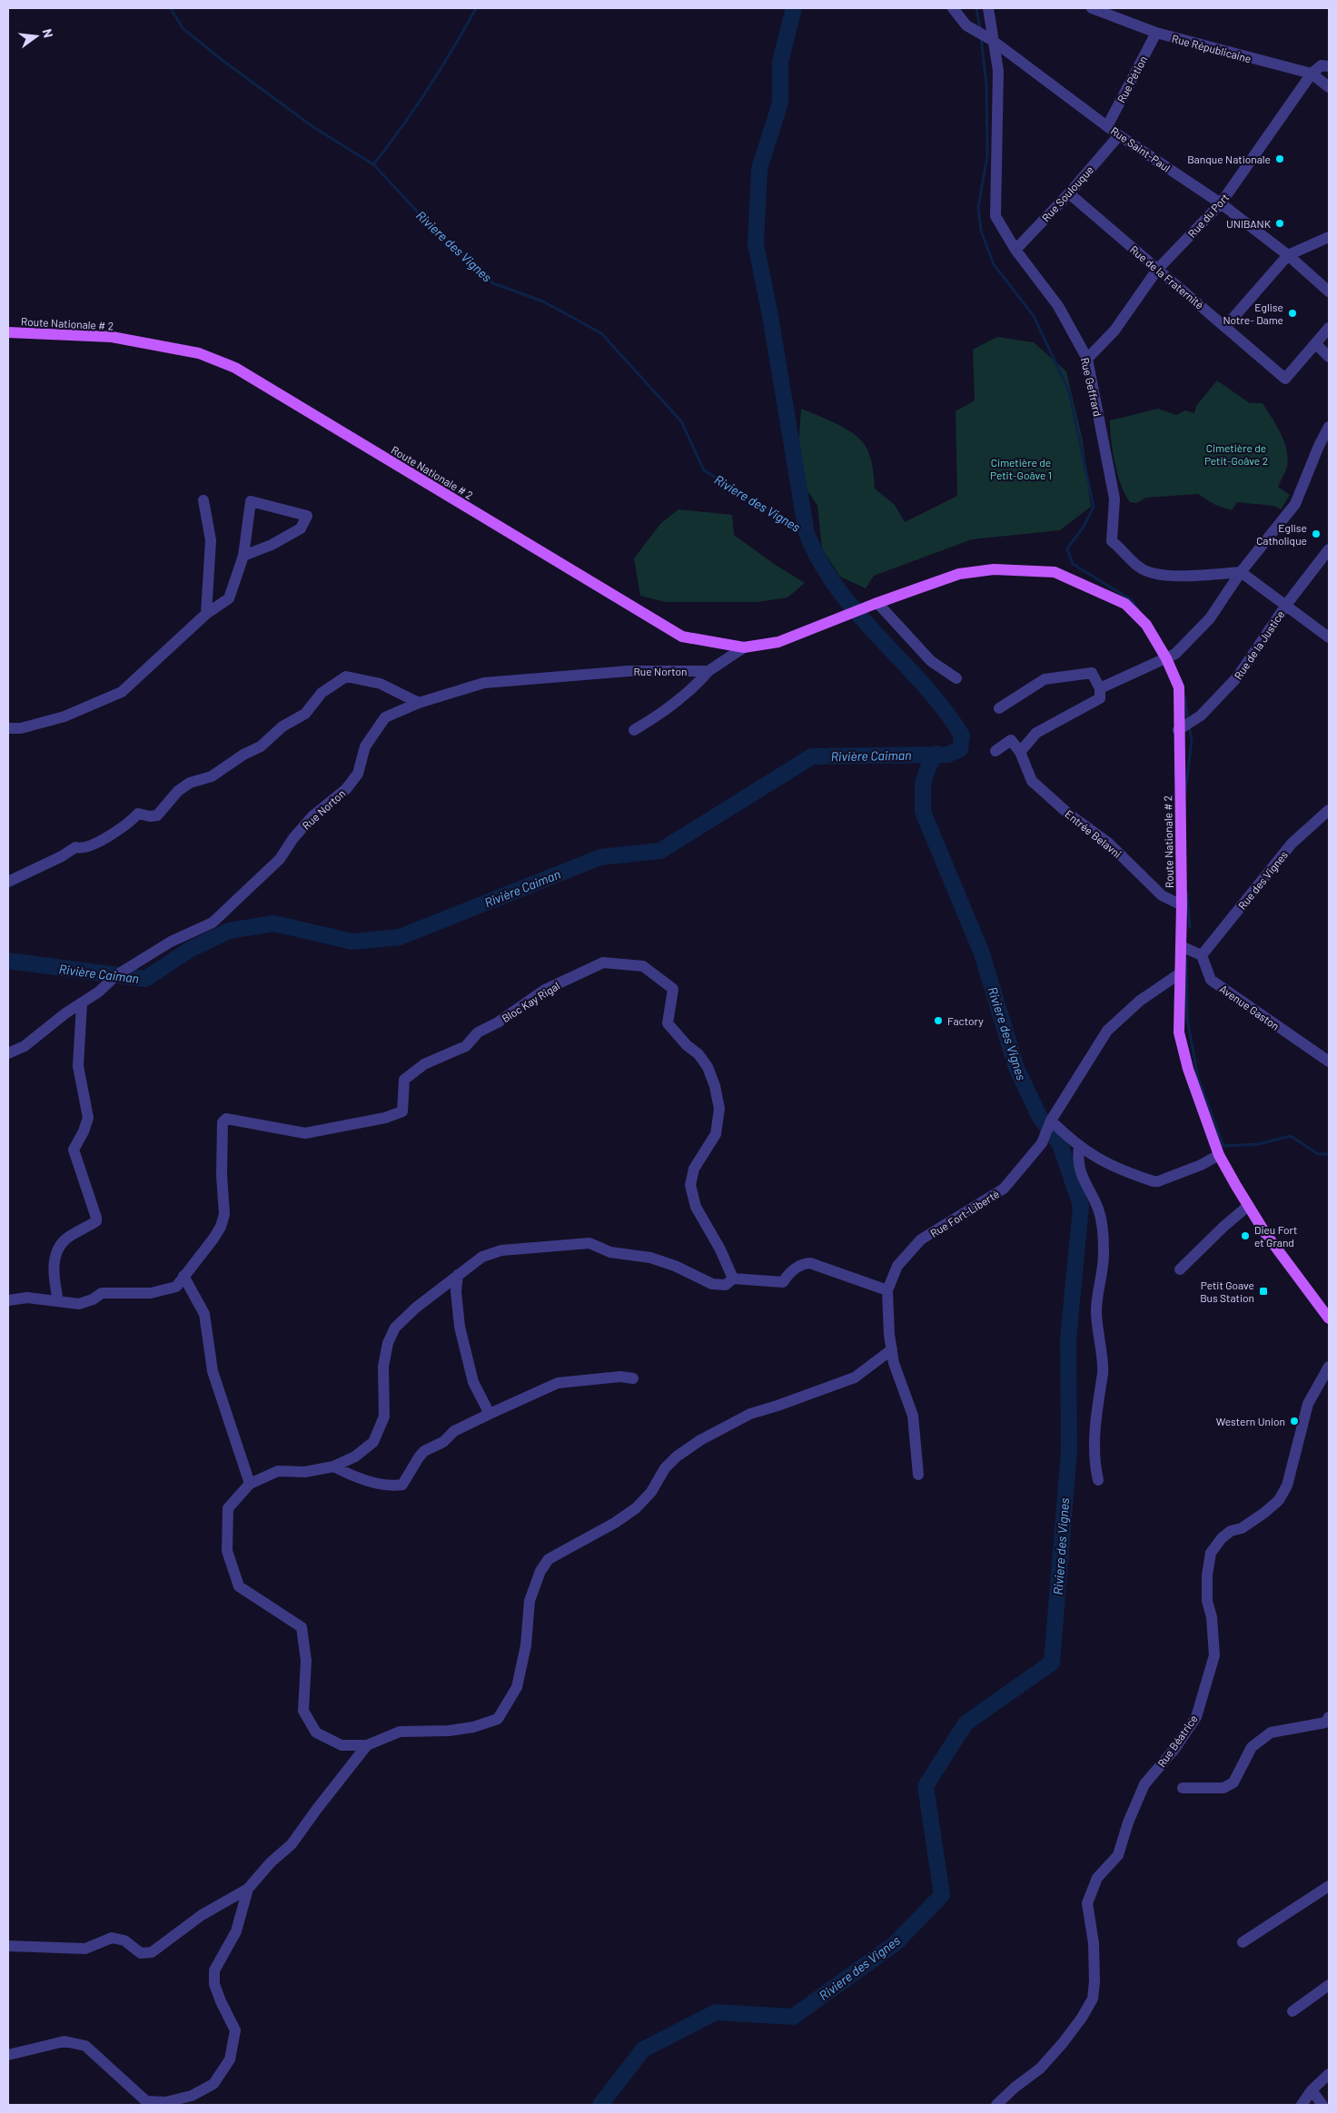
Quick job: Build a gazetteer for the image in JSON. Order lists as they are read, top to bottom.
{
  "streets": {
    "main road": ["Route Nationale # 2"],
    "street": [
      "Rue Républicaine",
      "Rue Pétion",
      "Rue Saint-Paul",
      "Rue Soulouque",
      "Rue du Port",
      "Rue de la Fraternité",
      "Rue Geffrard",
      "Rue de la Justice",
      "Rue Norton",
      "Entrée Belavni",
      "Rue des Vignes",
      "Bloc Kay Rigal",
      "Avenue Gaston",
      "Rue Fort-Liberté",
      "Rue Béatrice"
    ]
  },
  "crossings": [
    ["Rue Républicaine", "Rue Pétion"],
    ["Rue Républicaine", "Rue du Port"],
    ["Rue Pétion", "Rue Saint-Paul"],
    ["Rue Saint-Paul", "Rue Soulouque"],
    ["Rue Saint-Paul", "Rue du Port"],
    ["Rue Saint-Paul", "Rue Geffrard"],
    ["Rue Soulouque", "Rue de la Fraternité"],
    ["Rue Soulouque", "Rue Geffrard"],
    ["Rue du Port", "Rue de la Fraternité"],
    ["Rue du Port", "Rue Geffrard"],
    ["Route Nationale # 2", "Rue de la Justice"],
    ["Route Nationale # 2", "Entrée Belavni"],
    ["Route Nationale # 2", "Rue Fort-Liberté"],
    ["Rue des Vignes", "Avenue Gaston"]
  ],
  "water": ["Riviere des Vignes", "Rivière Caiman"],
  "parks": ["Cimetière de Petit-Goâve 2", "Cimetière de Petit-Goâve 1"],
  "places": {
    "other": [
      "Banque Nationale",
      "UNIBANK",
      "Eglise Notre- Dame",
      "Eglise Catholique",
      "Factory",
      "Dieu Fort et Grand",
      "Western Union"
    ],
    "transit": ["Petit Goave Bus Station"]
  },
  "north": "right"
}
